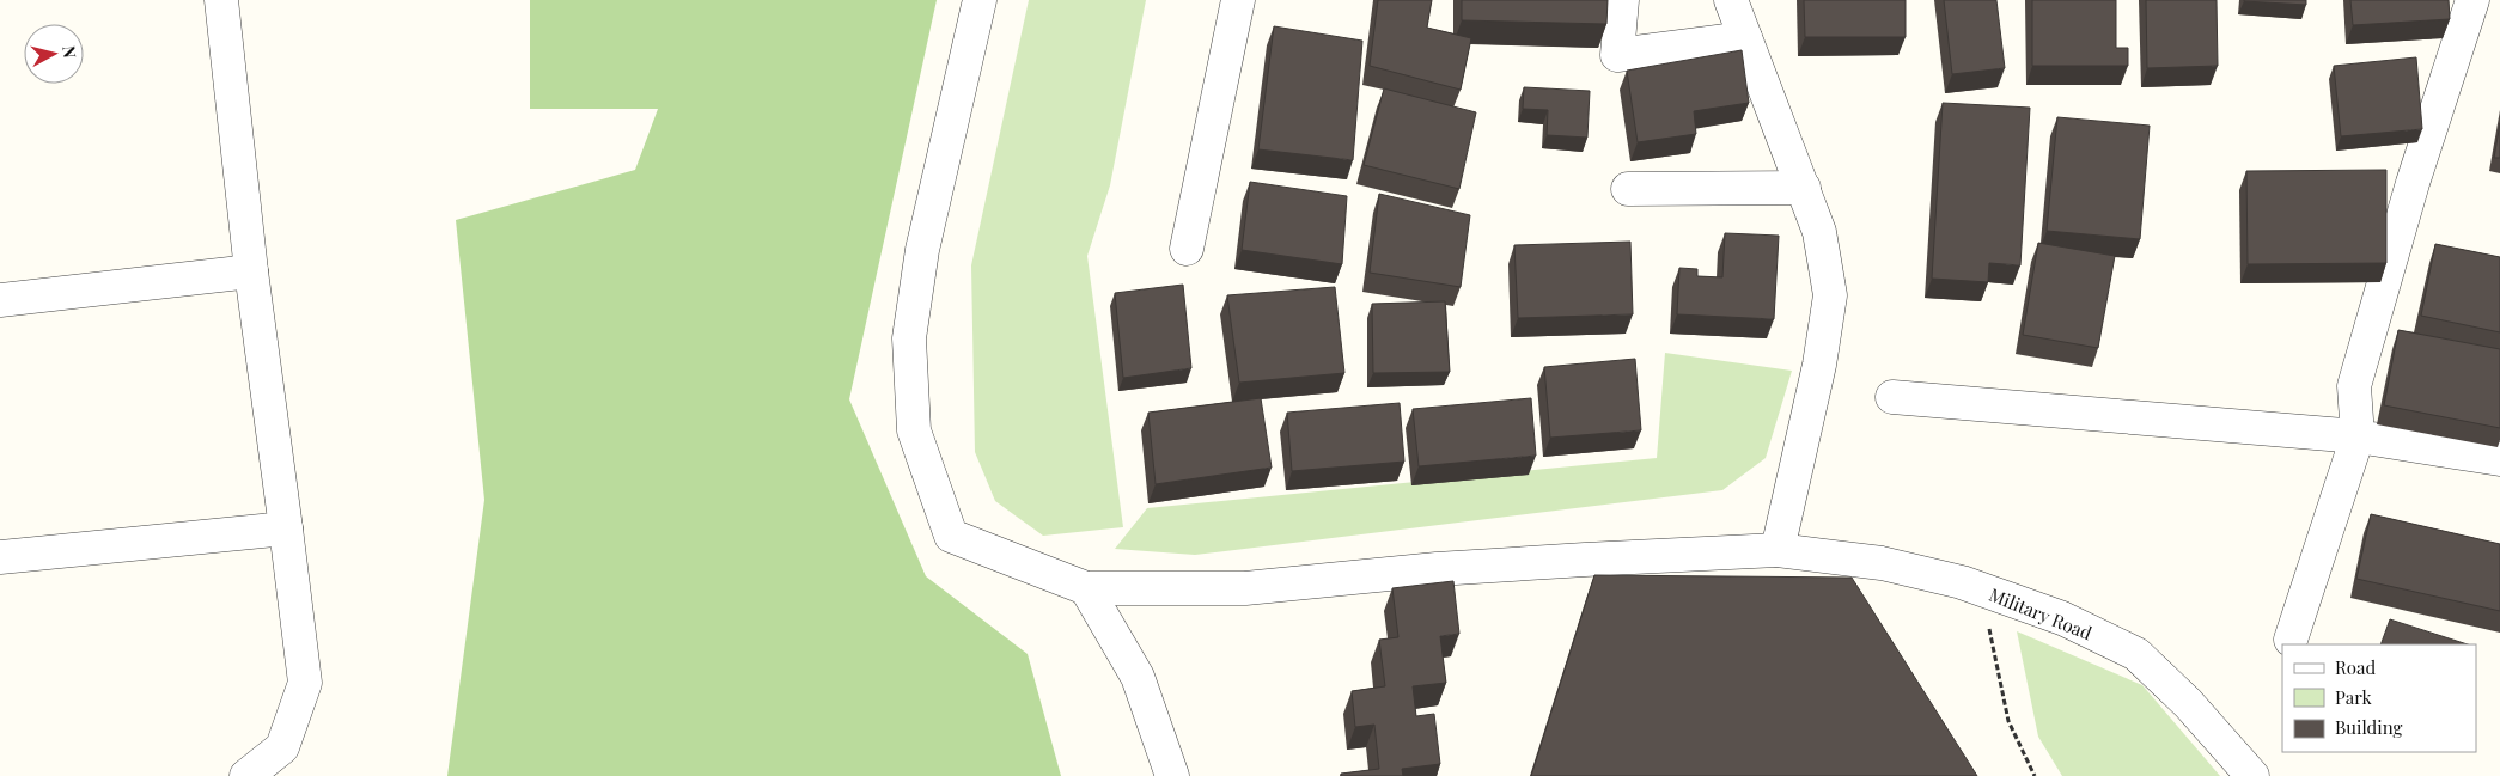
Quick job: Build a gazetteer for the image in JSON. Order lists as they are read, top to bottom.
{
  "streets": {
    "street": ["Military Road"]
  },
  "legend": ["Road", "Park", "Building"],
  "north": "right"
}
